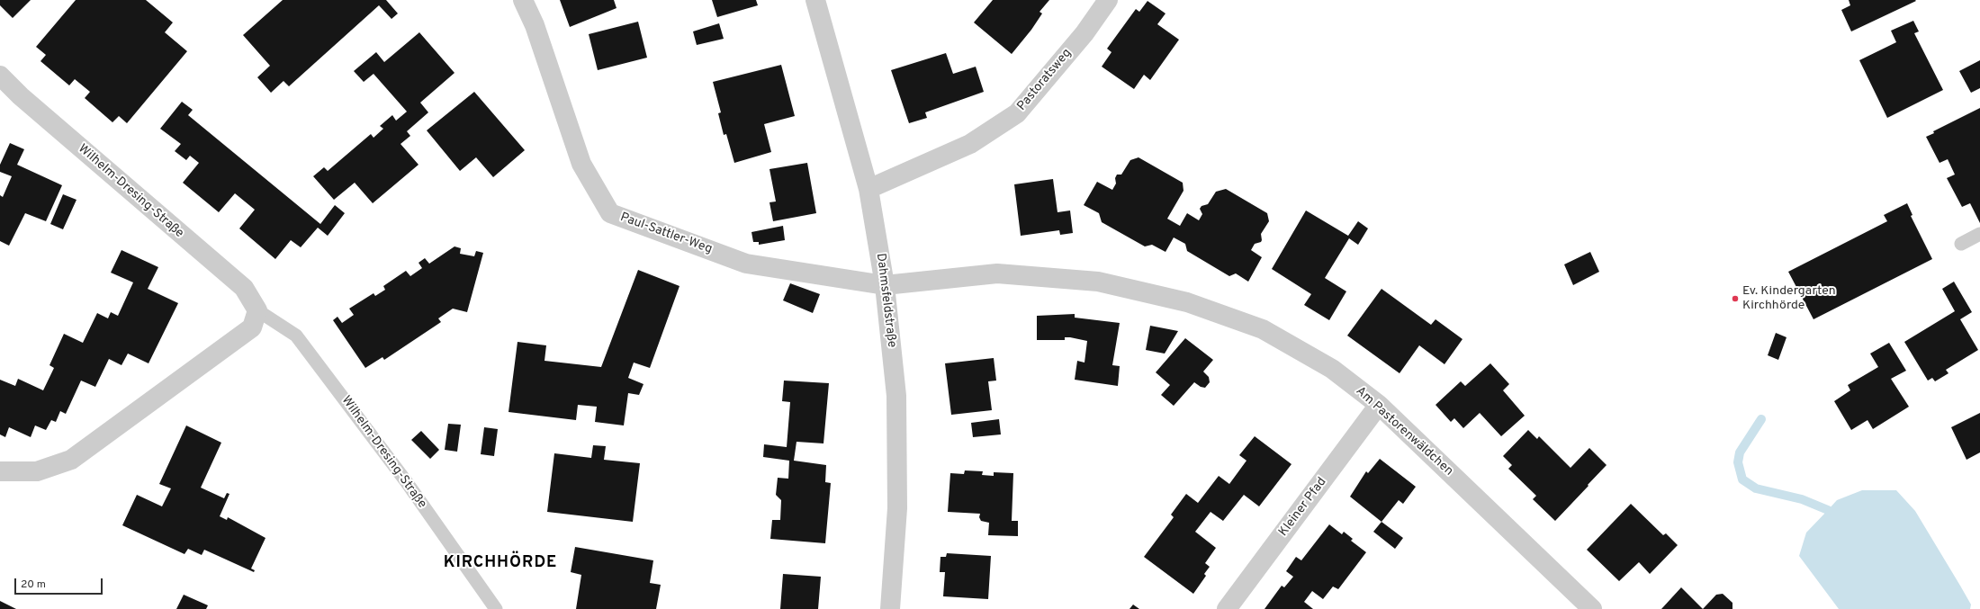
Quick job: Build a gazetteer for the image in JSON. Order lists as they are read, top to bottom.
{
  "streets": {
    "street": [
      "Pastoratsweg",
      "Wilhelm-Dresing-Straße",
      "Paul-Sattler-Weg",
      "Dahmsfeldstraße",
      "Am Pastorenwäldchen",
      "Kleiner Pfad"
    ]
  },
  "crossings": [
    ["Pastoratsweg", "Dahmsfeldstraße"],
    ["Paul-Sattler-Weg", "Dahmsfeldstraße"],
    ["Paul-Sattler-Weg", "Am Pastorenwäldchen"],
    ["Dahmsfeldstraße", "Am Pastorenwäldchen"],
    ["Am Pastorenwäldchen", "Kleiner Pfad"]
  ],
  "districts": ["KIRCHHÖRDE"],
  "places": ["Ev. Kindergarten Kirchhörde"],
  "scale_bar": "20 m"
}
